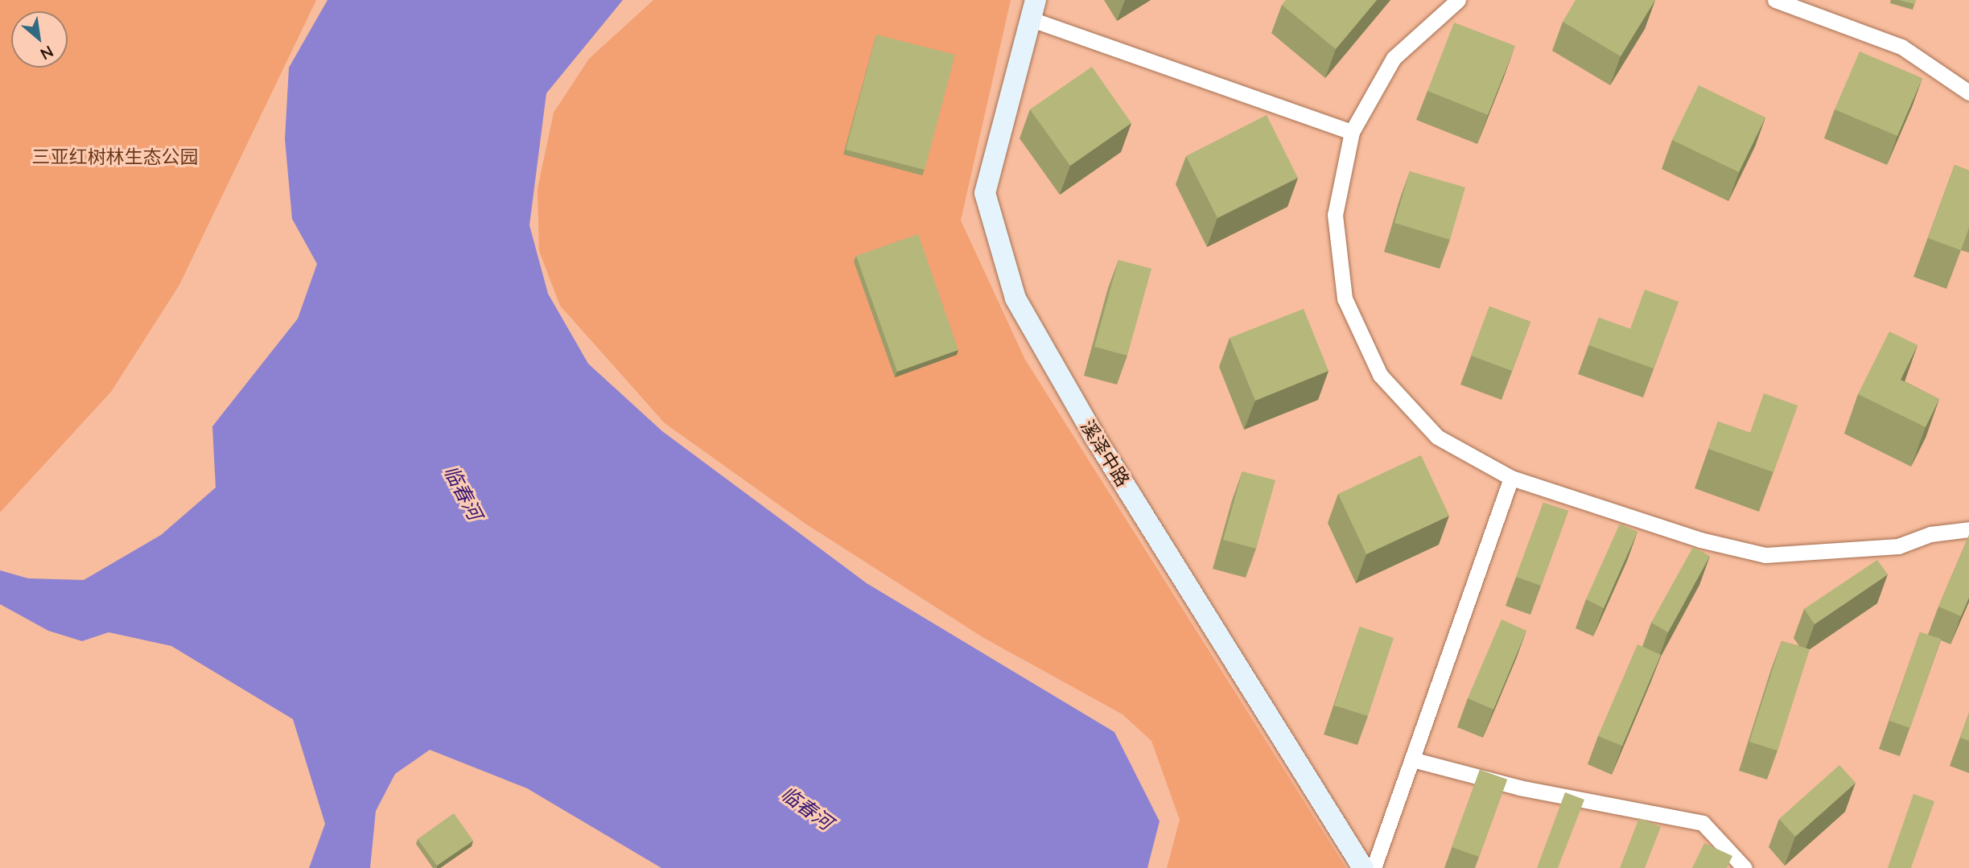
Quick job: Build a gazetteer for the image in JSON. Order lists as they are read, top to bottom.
{
  "streets": {
    "street": ["溪泽中路"]
  },
  "water": ["临春河"],
  "parks": ["三亚红树林生态公园"],
  "north": "bottom right"
}
